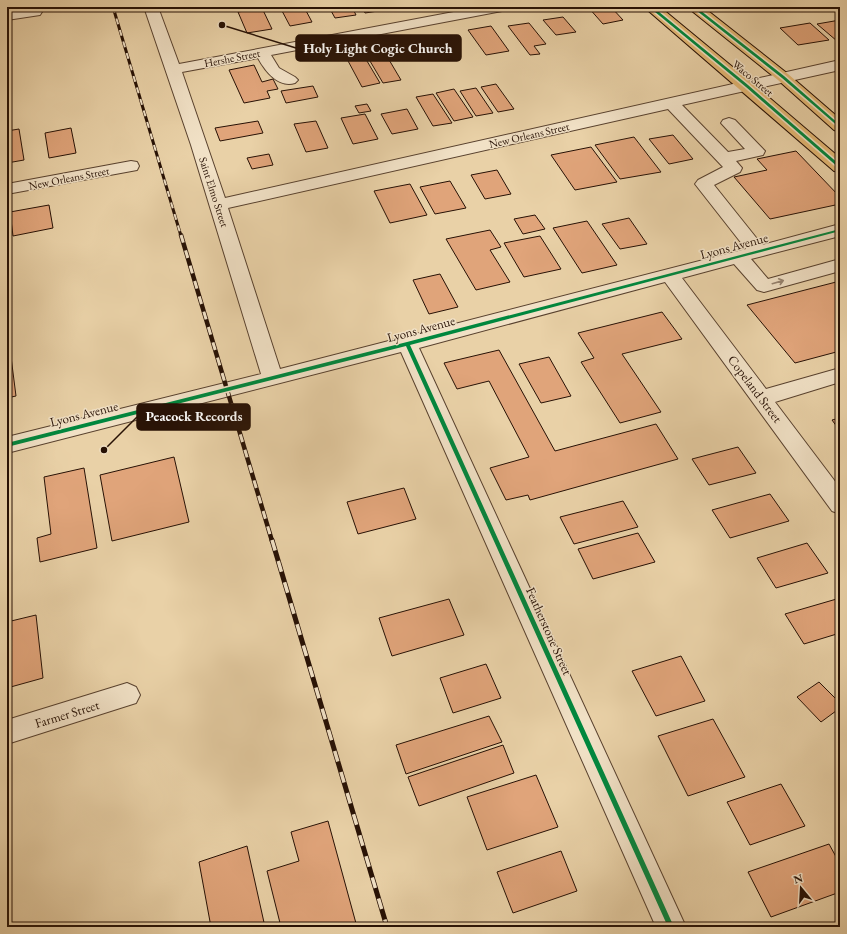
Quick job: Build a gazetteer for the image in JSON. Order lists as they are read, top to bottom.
{
  "streets": {
    "main road": ["Waco Street"],
    "street": [
      "Hershe Street",
      "New Orleans Street",
      "Saint Elmo Street",
      "Lyons Avenue",
      "Copeland Street",
      "Featherstone Street",
      "Farmer Street"
    ]
  },
  "crossings": [
    ["Hershe Street", "Saint Elmo Street"],
    ["Waco Street", "New Orleans Street"],
    ["New Orleans Street", "Saint Elmo Street"],
    ["Saint Elmo Street", "Lyons Avenue"],
    ["Lyons Avenue", "Copeland Street"],
    ["Lyons Avenue", "Featherstone Street"]
  ],
  "places": ["Holy Light Cogic Church", "Peacock Records"],
  "north": "top"
}
